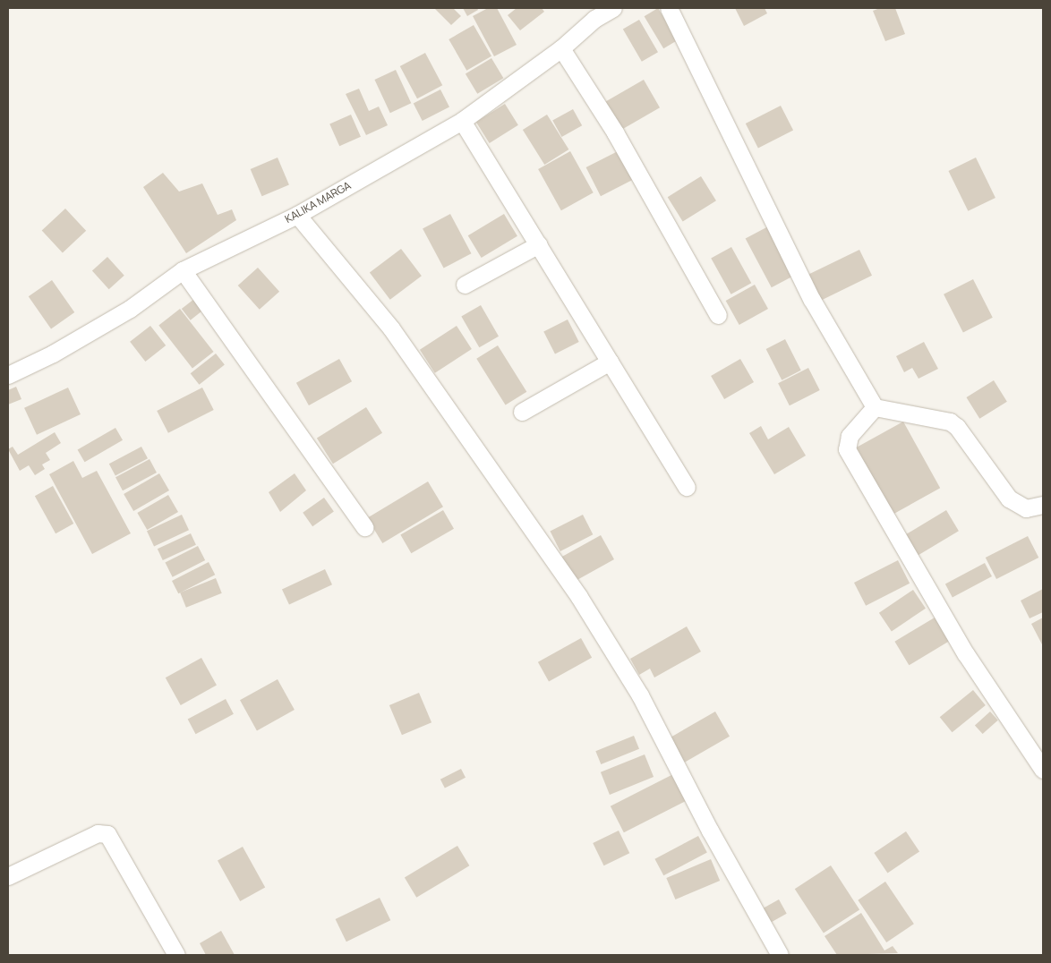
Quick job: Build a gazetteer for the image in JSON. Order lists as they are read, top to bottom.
{
  "streets": {
    "street": ["KALIKA MARGA"]
  }
}
